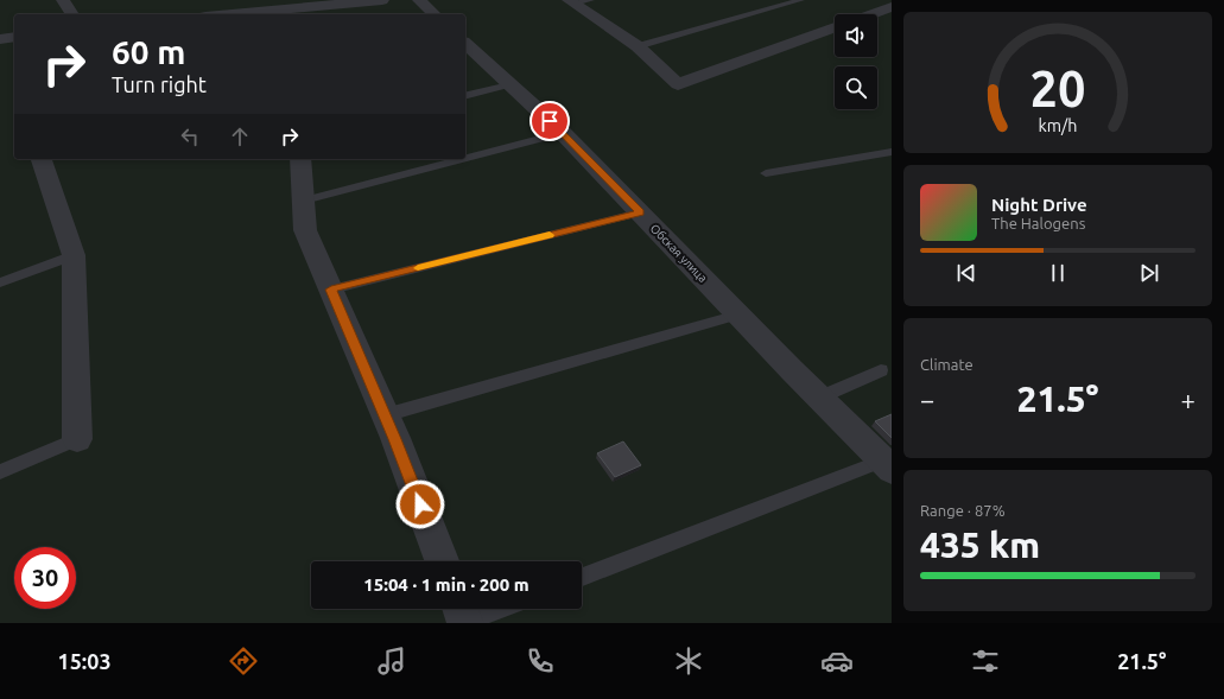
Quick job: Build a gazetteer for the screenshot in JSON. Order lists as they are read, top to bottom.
{
  "streets": {
    "street": ["Обская улица"]
  },
  "page": {
    "turn": ["60 m", "Turn right"],
    "song": ["Night Drive", "The Halogens"],
    "tile": [
      "Climate",
      ["Range · 87%", "435 km"]
    ],
    "heat": ["−", "21.5°", "+"],
    "limit": "30",
    "trip": "15:04 · 1 min · 200 m",
    "tabs": ["15:03", "21.5°"],
    "gauge": ["20", "km/h"]
  }
}
